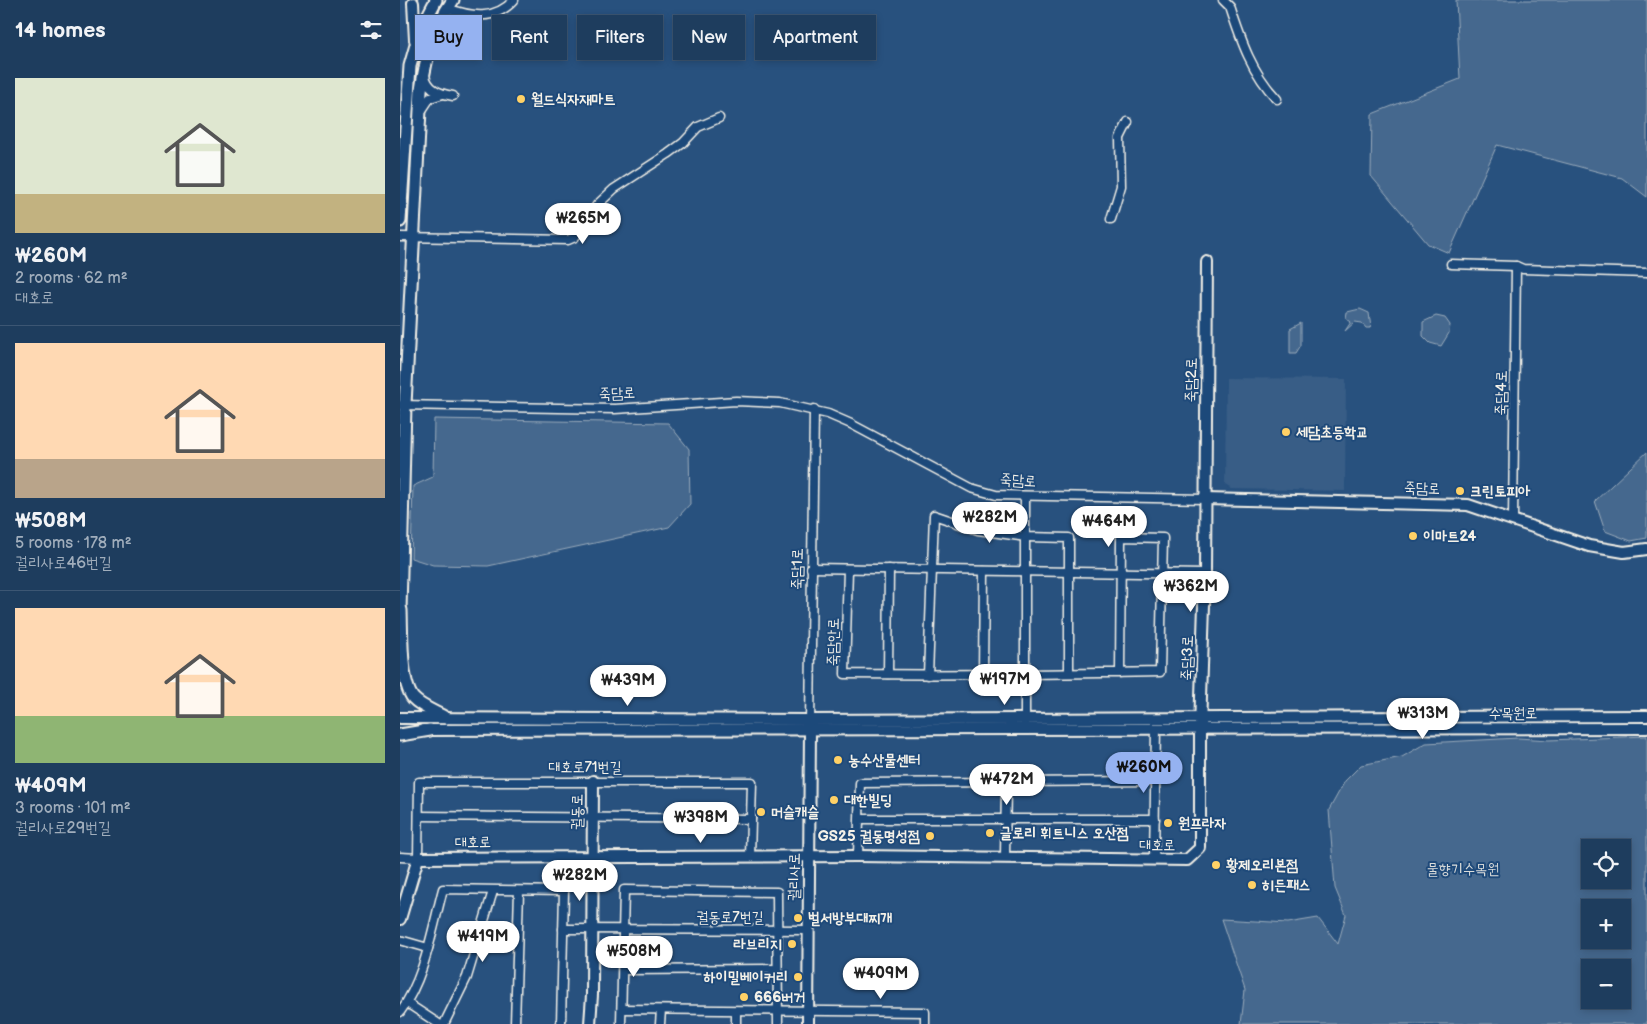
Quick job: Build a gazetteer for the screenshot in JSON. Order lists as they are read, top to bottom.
{
  "streets": {
    "street": [
      "죽담2로",
      "죽담로",
      "죽담4로",
      "죽담1로",
      "죽담안로",
      "죽담3로",
      "수목원로",
      "대호로71번길",
      "궐동로",
      "대호로",
      "궐리사로",
      "궐동로7번길"
    ]
  },
  "crossings": [
    ["죽담2로", "죽담로"],
    ["죽담2로", "죽담3로"],
    ["죽담로", "죽담4로"],
    ["죽담로", "죽담1로"],
    ["죽담로", "죽담3로"],
    ["죽담1로", "궐리사로"],
    ["죽담3로", "수목원로"],
    ["죽담3로", "대호로"],
    ["수목원로", "대호로"],
    ["대호로71번길", "궐동로"],
    ["대호로71번길", "대호로"],
    ["궐동로", "대호로"],
    ["궐동로", "궐동로7번길"],
    ["대호로", "궐리사로"],
    ["궐리사로", "궐동로7번길"]
  ],
  "parks": ["물향기수목원"],
  "places": [
    "월드식자재마트",
    "세담초등학교",
    "크린토피아",
    "이마트24",
    "농수산물센터",
    "대한빌딩",
    "머슬캐슬",
    "원프라자",
    "글로리 휘트니스 오산점",
    "GS25 궐동명성점",
    "황제오리본점",
    "히든패스",
    "벌서방부대찌개",
    "라브리지",
    "하이밀베이커리",
    "666버거"
  ],
  "page": {
    "heading": "14 homes",
    "chip": [
      "Buy",
      "Rent",
      "Filters",
      "New",
      "Apartment"
    ],
    "list": [
      {
        "name": "₩260M",
        "note": "2 rooms · 62 m² · 대호로"
      },
      {
        "name": "₩508M",
        "note": "5 rooms · 178 m² · 궐리사로46번길"
      },
      {
        "name": "₩409M",
        "note": "3 rooms · 101 m² · 궐리사로29번길"
      }
    ],
    "price": [
      "₩265M",
      "₩282M",
      "₩464M",
      "₩362M",
      "₩197M",
      "₩439M",
      "₩313M",
      "₩260M",
      "₩472M",
      "₩398M",
      "₩282M",
      "₩419M",
      "₩508M",
      "₩409M"
    ],
    "map_buttons": ["+", "−"]
  }
}
